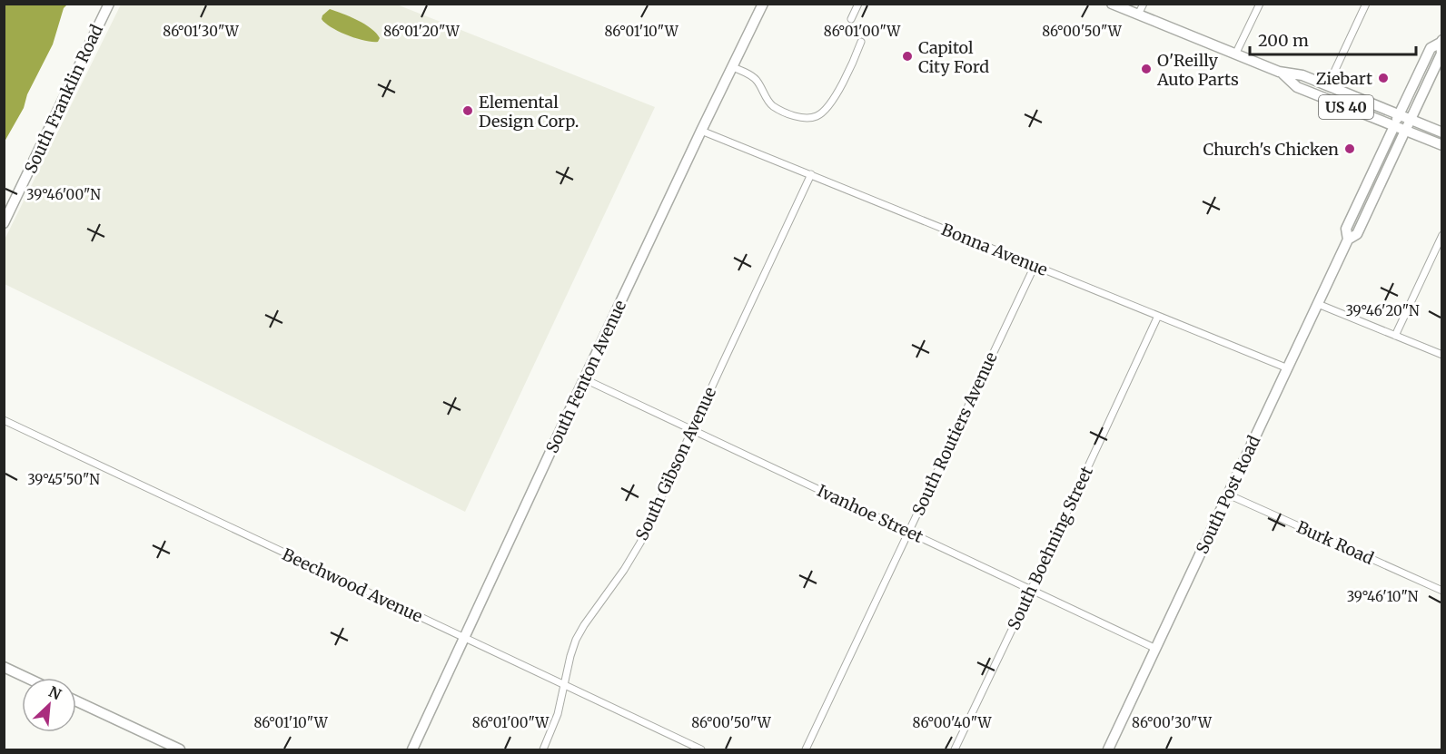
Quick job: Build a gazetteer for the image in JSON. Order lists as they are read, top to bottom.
{
  "streets": {
    "main road": [
      "South Franklin Road",
      "US 40",
      "South Fenton Avenue",
      "South Post Road"
    ],
    "street": [
      "Bonna Avenue",
      "South Routiers Avenue",
      "South Gibson Avenue",
      "Ivanhoe Street",
      "Burk Road",
      "South Boehning Street",
      "Beechwood Avenue"
    ]
  },
  "crossings": [
    ["US 40", "South Post Road"],
    ["Bonna Avenue", "South Fenton Avenue"],
    ["Bonna Avenue", "South Routiers Avenue"],
    ["Bonna Avenue", "South Gibson Avenue"],
    ["Bonna Avenue", "South Post Road"],
    ["Bonna Avenue", "South Boehning Street"],
    ["South Fenton Avenue", "Ivanhoe Street"],
    ["South Fenton Avenue", "Beechwood Avenue"],
    ["South Routiers Avenue", "Ivanhoe Street"],
    ["South Gibson Avenue", "Ivanhoe Street"],
    ["South Gibson Avenue", "Beechwood Avenue"],
    ["South Post Road", "Ivanhoe Street"],
    ["South Post Road", "Burk Road"],
    ["Ivanhoe Street", "South Boehning Street"]
  ],
  "places": [
    "Capitol City Ford",
    "O'Reilly Auto Parts",
    "Ziebart",
    "Elemental Design Corp.",
    "Church's Chicken"
  ],
  "scale_bar": "200 m",
  "north": "top right",
  "coordinates": [
    "86°01'30\"W",
    "86°01'20\"W",
    "86°01'10\"W",
    "86°01'00\"W",
    "86°00'50\"W",
    "39°46'00\"N",
    "39°46'20\"N",
    "39°45'50\"N",
    "39°46'10\"N",
    "86°00'40\"W",
    "86°00'30\"W"
  ]
}
